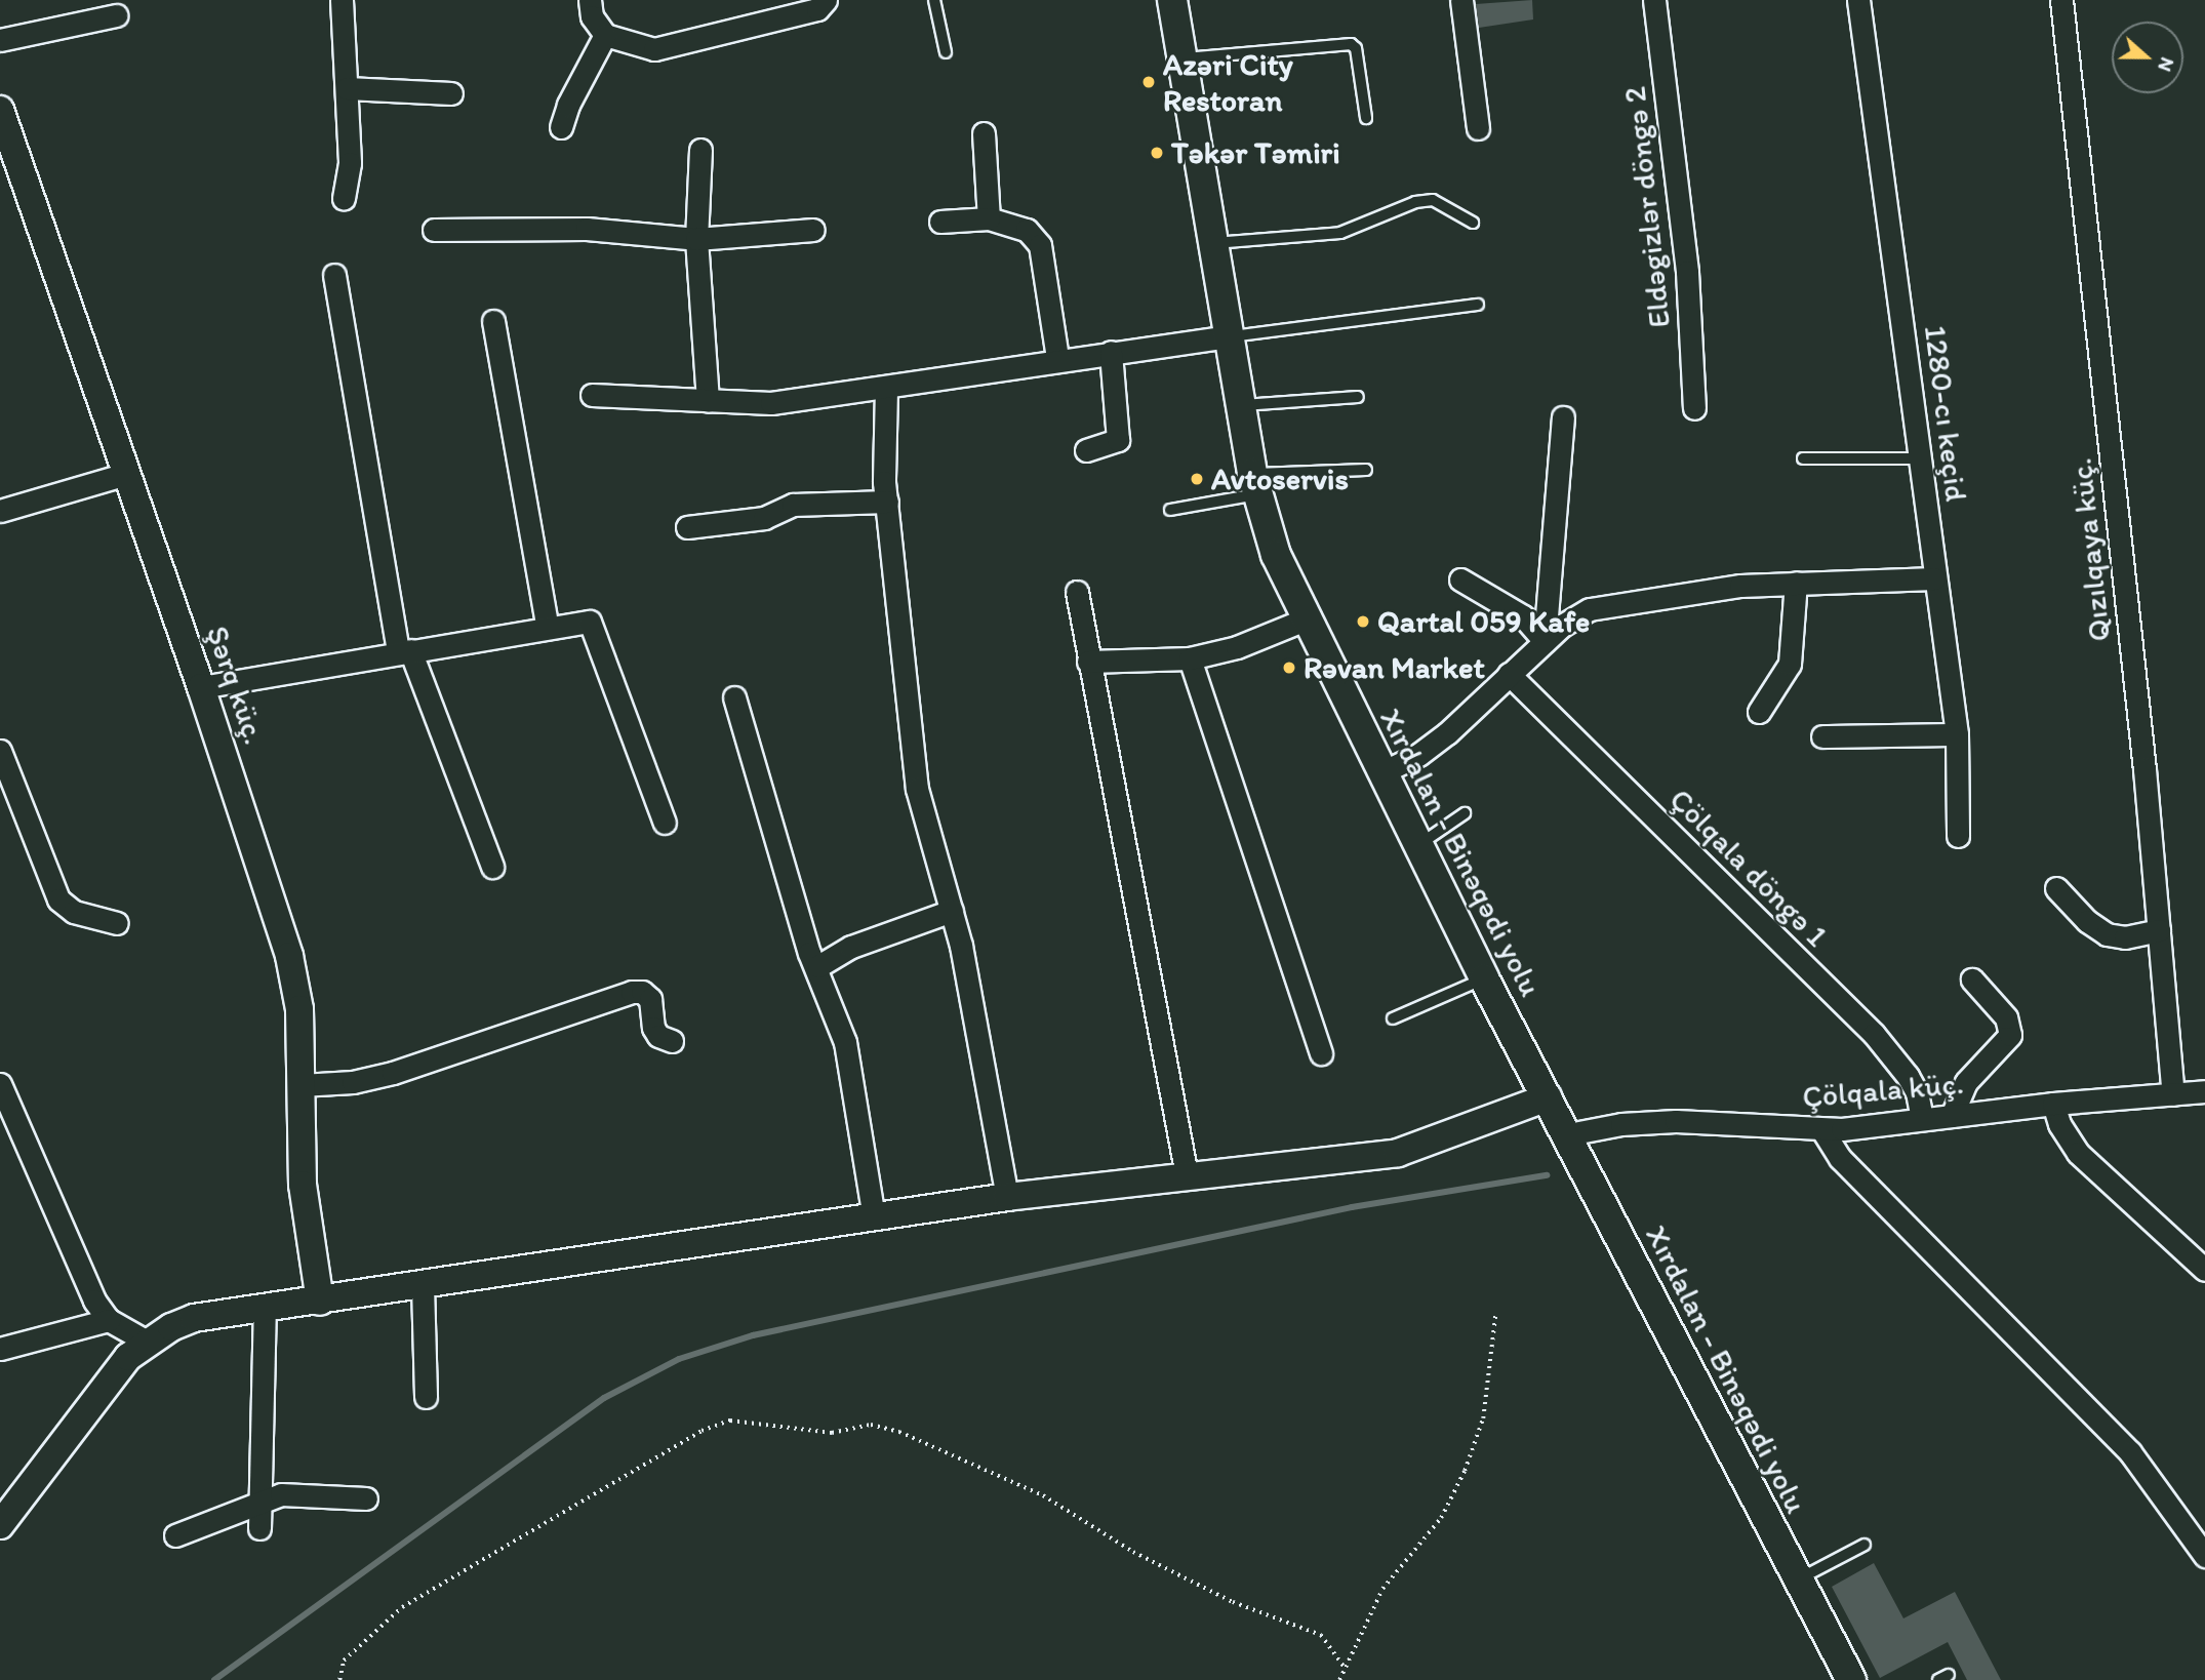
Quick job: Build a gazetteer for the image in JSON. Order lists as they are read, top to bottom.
{
  "streets": {
    "main road": ["Xırdalan - Binəqədi yolu"],
    "street": [
      "Eldəgizlər döngə 2",
      "1280-cı keçid",
      "Qızılqaya küç.",
      "Şərq küç.",
      "Çölqala döngə 1",
      "Çölqala küç."
    ]
  },
  "crossings": [
    ["Qızılqaya küç.", "Çölqala küç."],
    ["Xırdalan - Binəqədi yolu", "Çölqala küç."],
    ["Çölqala döngə 1", "Çölqala küç."]
  ],
  "places": [
    "Azəri City Restoran",
    "Təkər Təmiri",
    "Avtoservis",
    "Qartal 059 Kafe",
    "Rəvan Market"
  ],
  "north": "right"
}
